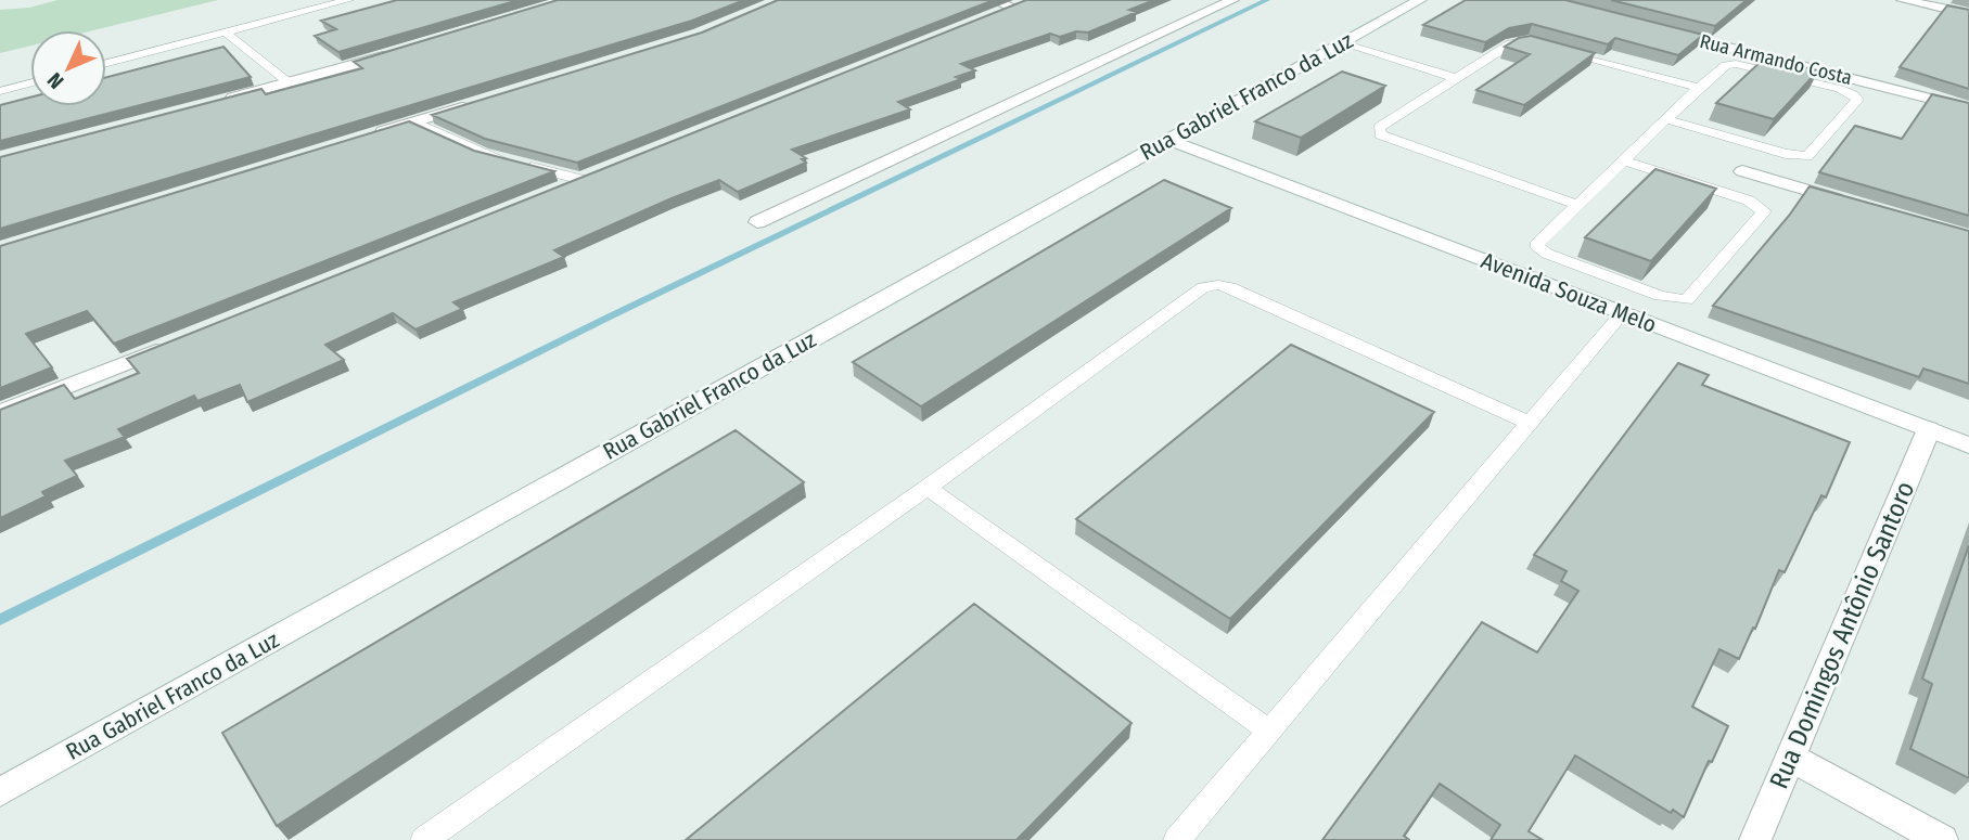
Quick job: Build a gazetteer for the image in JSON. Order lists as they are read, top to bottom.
{
  "streets": {
    "street": [
      "Rua Armando Costa",
      "Rua Gabriel Franco da Luz",
      "Avenida Souza Melo",
      "Rua Domingos Antônio Santoro"
    ]
  },
  "crossings": [
    ["Rua Gabriel Franco da Luz", "Avenida Souza Melo"],
    ["Avenida Souza Melo", "Rua Domingos Antônio Santoro"]
  ],
  "north": "bottom left"
}
